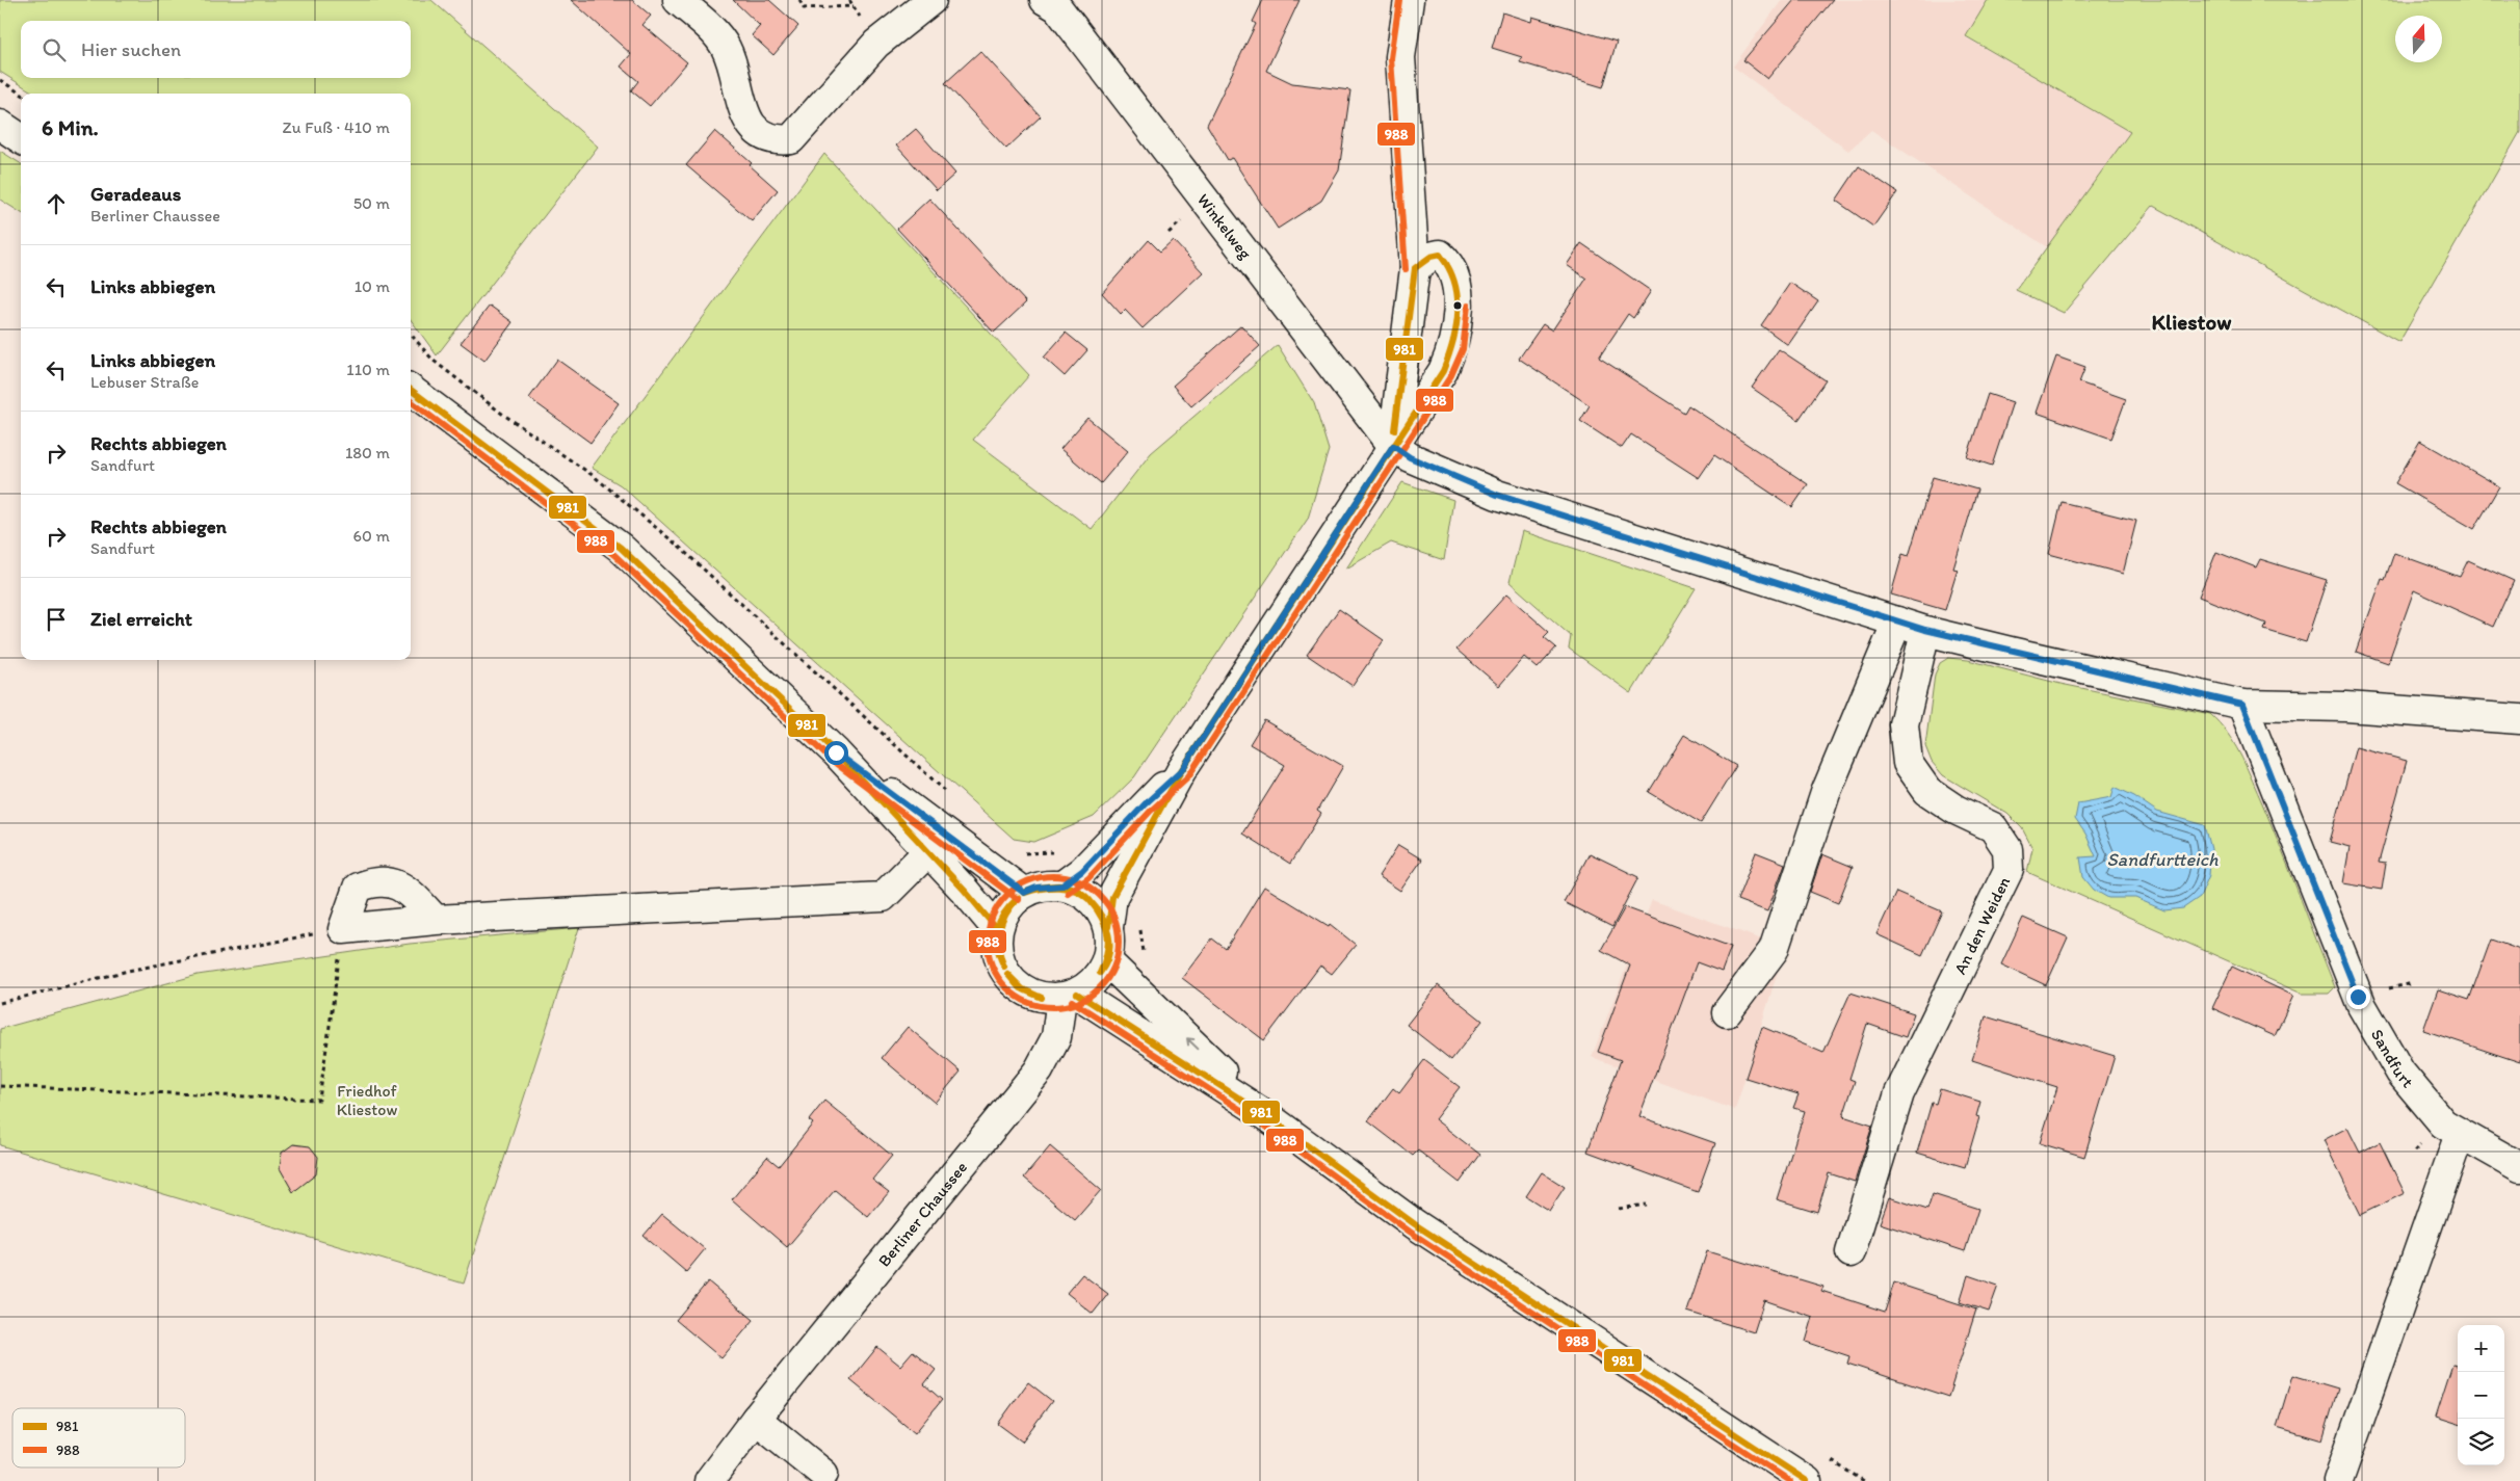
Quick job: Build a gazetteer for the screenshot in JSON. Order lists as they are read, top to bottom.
{
  "streets": {
    "street": [
      "Winkelweg",
      "An den Weiden",
      "Sandfurt",
      "Berliner Chaussee"
    ]
  },
  "districts": ["Kliestow"],
  "water": ["Sandfurtteich"],
  "parks": ["Friedhof Kliestow"],
  "lines": ["transit line 988", "transit line 981"],
  "legend": ["981", "988"],
  "north": "top",
  "page": {
    "search": "Hier suchen",
    "heading": ["6 Min.", "Zu Fuß · 410 m"],
    "list": [
      ["Geradeaus", "Berliner Chaussee", "50 m"],
      ["Links abbiegen", "10 m"],
      ["Links abbiegen", "Lebuser Straße", "110 m"],
      ["Rechts abbiegen", "Sandfurt", "180 m"],
      ["Rechts abbiegen", "Sandfurt", "60 m"],
      "Ziel erreicht"
    ],
    "map_buttons": ["+", "−"]
  }
}
